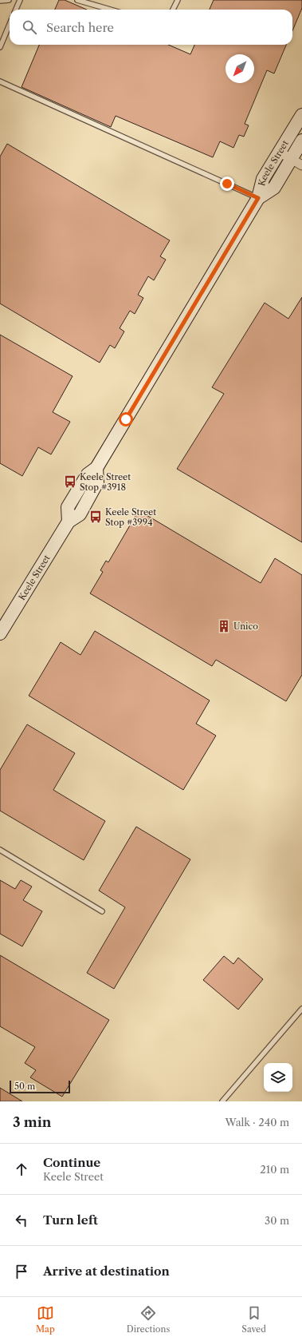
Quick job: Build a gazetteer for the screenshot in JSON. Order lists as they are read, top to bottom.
{
  "streets": {
    "main road": ["Keele Street"]
  },
  "places": {
    "bus stop": ["Keele Street Stop #3918", "Keele Street Stop #3994"],
    "building": ["Unico"]
  },
  "scale_bar": "50 m",
  "north": "bottom left",
  "page": {
    "search": "Search here",
    "scale": "50 m",
    "heading": ["3 min", "Walk · 240 m"],
    "list": [
      ["Continue", "Keele Street", "210 m"],
      ["Turn left", "30 m"],
      "Arrive at destination"
    ],
    "nav": ["Map", "Directions", "Saved"]
  }
}
